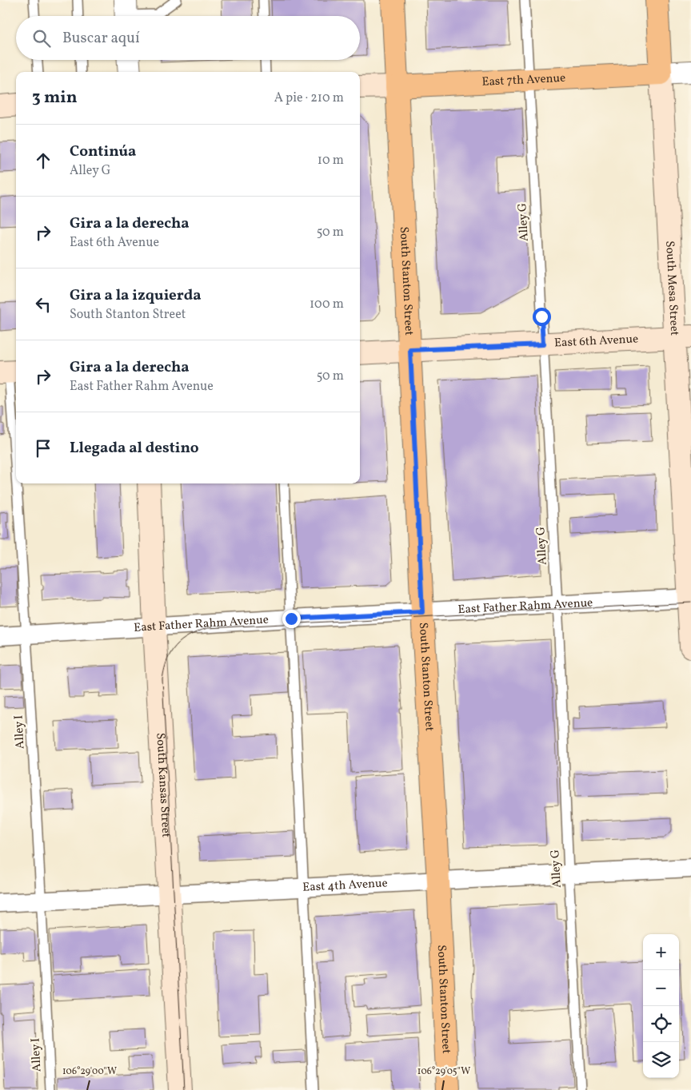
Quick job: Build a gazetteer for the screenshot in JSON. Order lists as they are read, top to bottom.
{
  "streets": {
    "main road": [
      "East 7th Avenue",
      "South Stanton Street",
      "South Mesa Street",
      "East 6th Avenue",
      "South Kansas Street"
    ],
    "street": ["East Father Rahm Avenue", "East 4th Avenue"],
    "lane": ["Alley G", "Alley I"]
  },
  "crossings": [
    ["East 7th Avenue", "Alley G"],
    ["East 7th Avenue", "South Stanton Street"],
    ["East 7th Avenue", "South Mesa Street"],
    ["Alley G", "East 6th Avenue"],
    ["Alley G", "East Father Rahm Avenue"],
    ["Alley G", "East 4th Avenue"],
    ["South Stanton Street", "East 6th Avenue"],
    ["South Stanton Street", "East Father Rahm Avenue"],
    ["South Stanton Street", "East 4th Avenue"],
    ["South Mesa Street", "East 6th Avenue"],
    ["South Mesa Street", "East Father Rahm Avenue"],
    ["East Father Rahm Avenue", "Alley I"],
    ["East Father Rahm Avenue", "South Kansas Street"],
    ["Alley I", "East 4th Avenue"],
    ["South Kansas Street", "East 4th Avenue"]
  ],
  "page": {
    "search": "Buscar aquí",
    "heading": ["3 min", "A pie · 210 m"],
    "list": [
      ["Continúa", "Alley G", "10 m"],
      ["Gira a la derecha", "East 6th Avenue", "50 m"],
      ["Gira a la izquierda", "South Stanton Street", "100 m"],
      ["Gira a la derecha", "East Father Rahm Avenue", "50 m"],
      "Llegada al destino"
    ],
    "map_buttons": ["+", "−"]
  },
  "coordinates": ["106°29'00\"W", "106°29'05\"W"]
}
